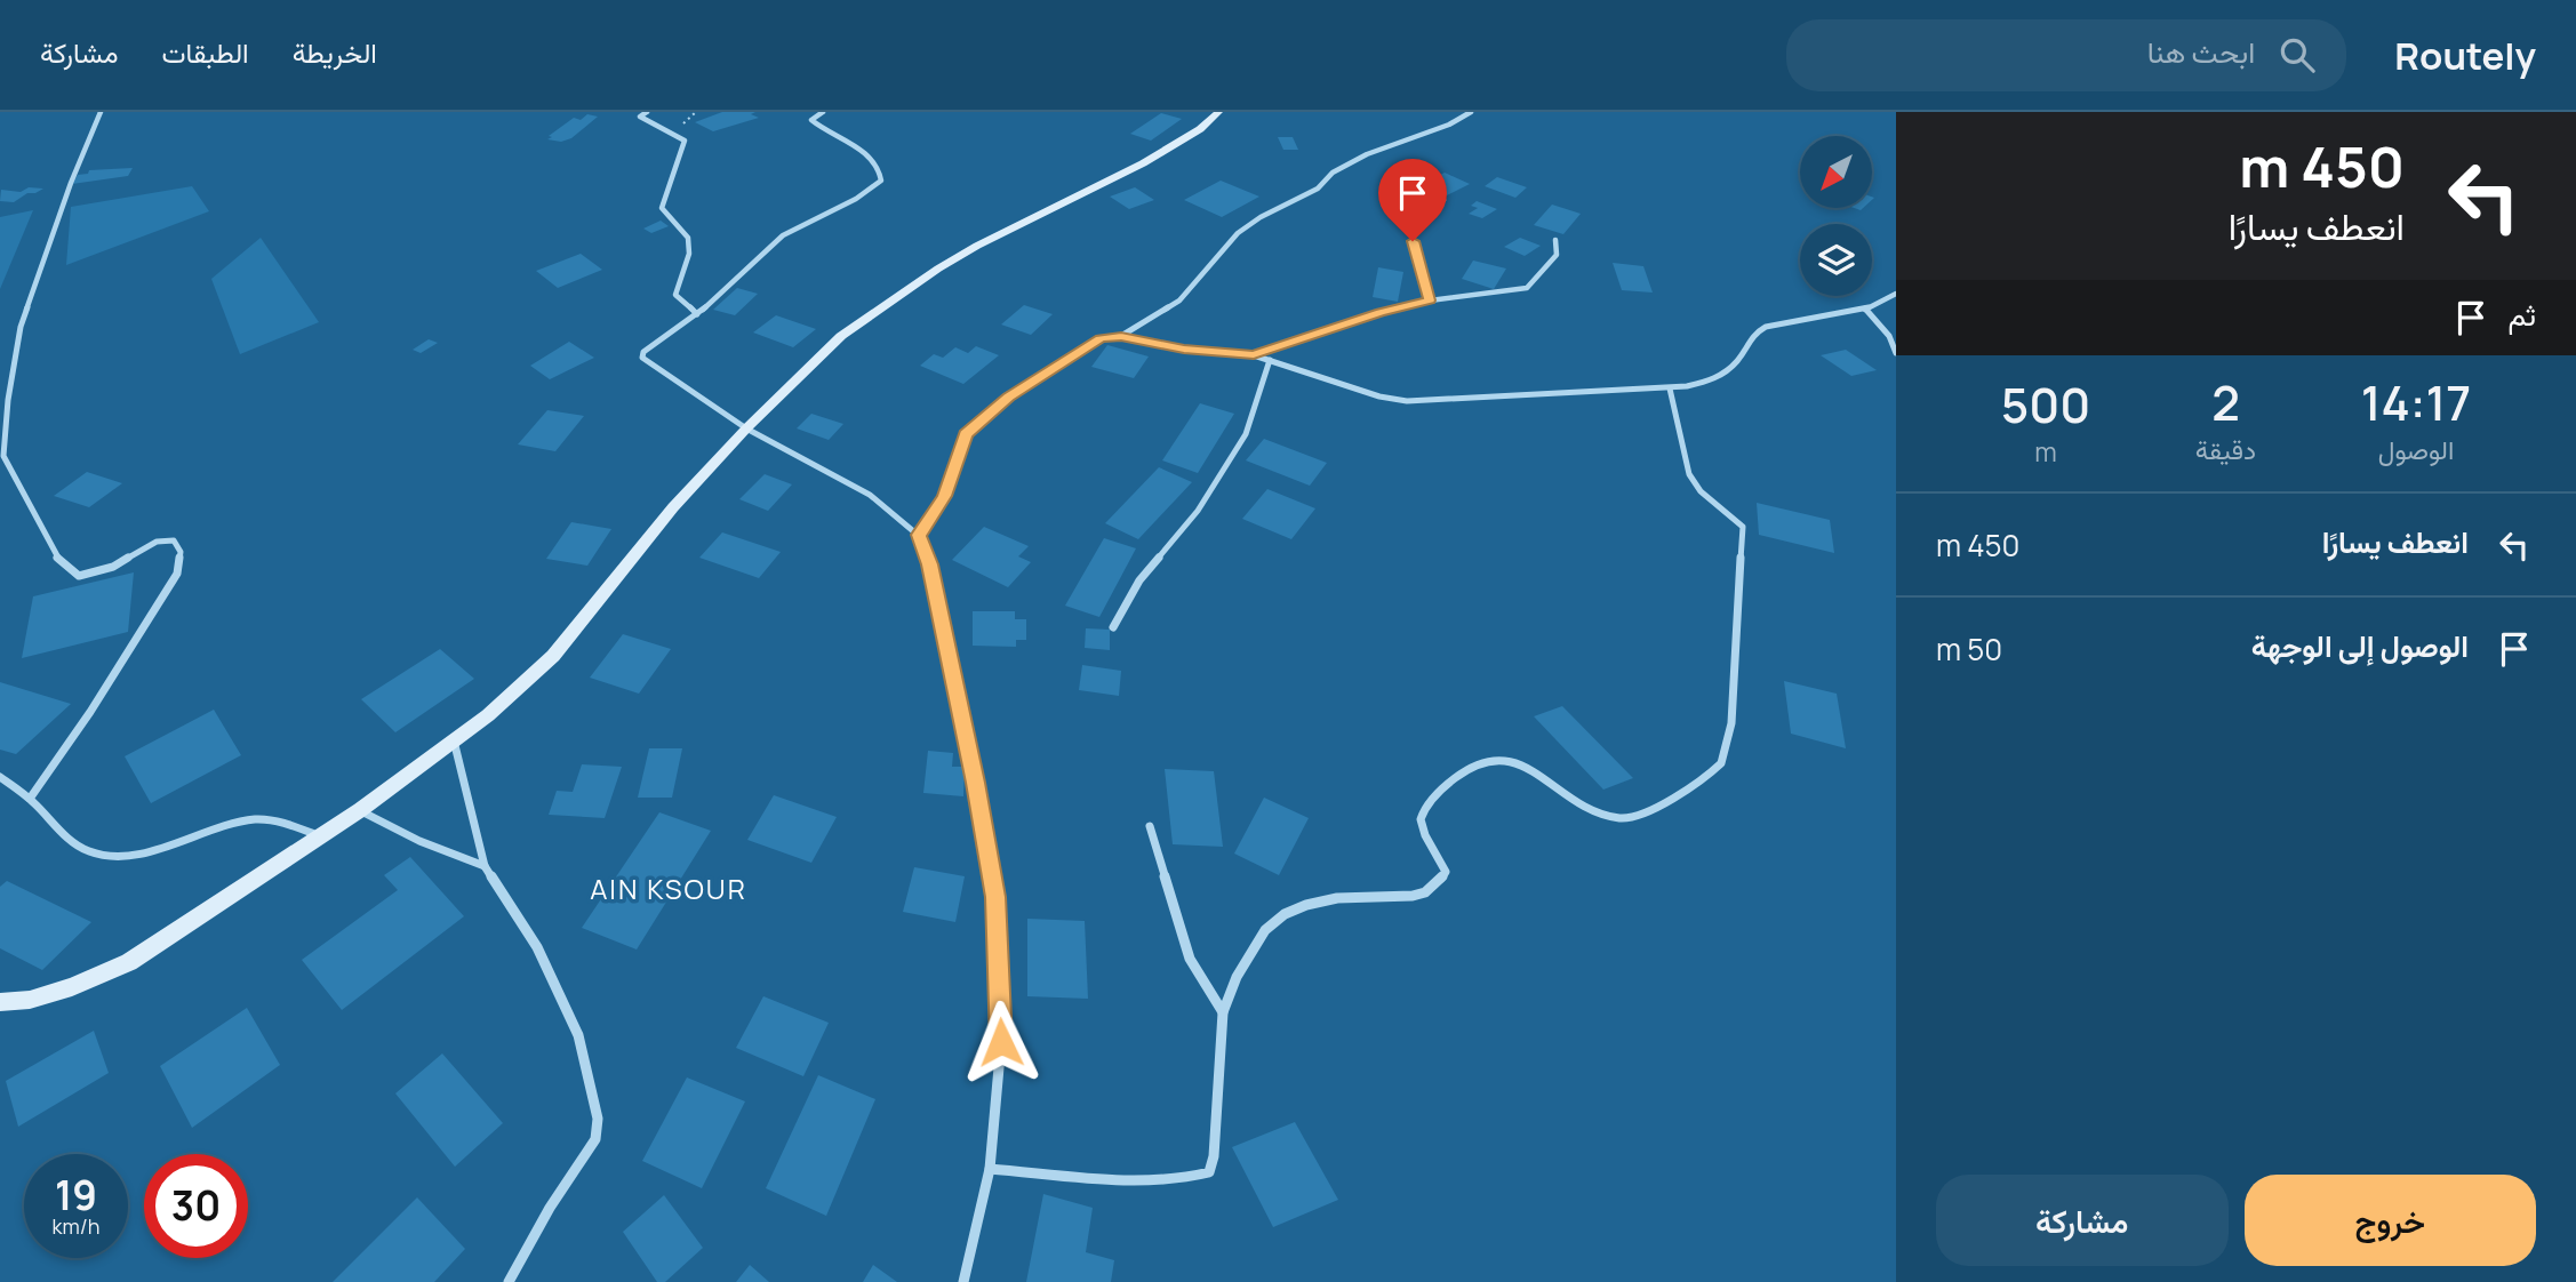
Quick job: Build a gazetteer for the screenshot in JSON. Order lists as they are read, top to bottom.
{
  "districts": ["AIN KSOUR"],
  "north": "bottom left",
  "page": {
    "header": "Routely",
    "search": "ابحث هنا",
    "nav": ["الخريطة", "الطبقات", "مشاركة"],
    "turn": ["450 m", "انعطف يسارًا"],
    "then": "ثم",
    "eta": [
      "14:17",
      "الوصول",
      "2",
      "دقيقة",
      "500",
      "m"
    ],
    "list": [
      {
        "name": "انعطف يسارًا",
        "value": "450 m"
      },
      {
        "name": "الوصول إلى الوجهة",
        "value": "50 m"
      }
    ],
    "speed": "19 km/h",
    "limit": "30",
    "buttons": ["خروج", "مشاركة"]
  }
}
